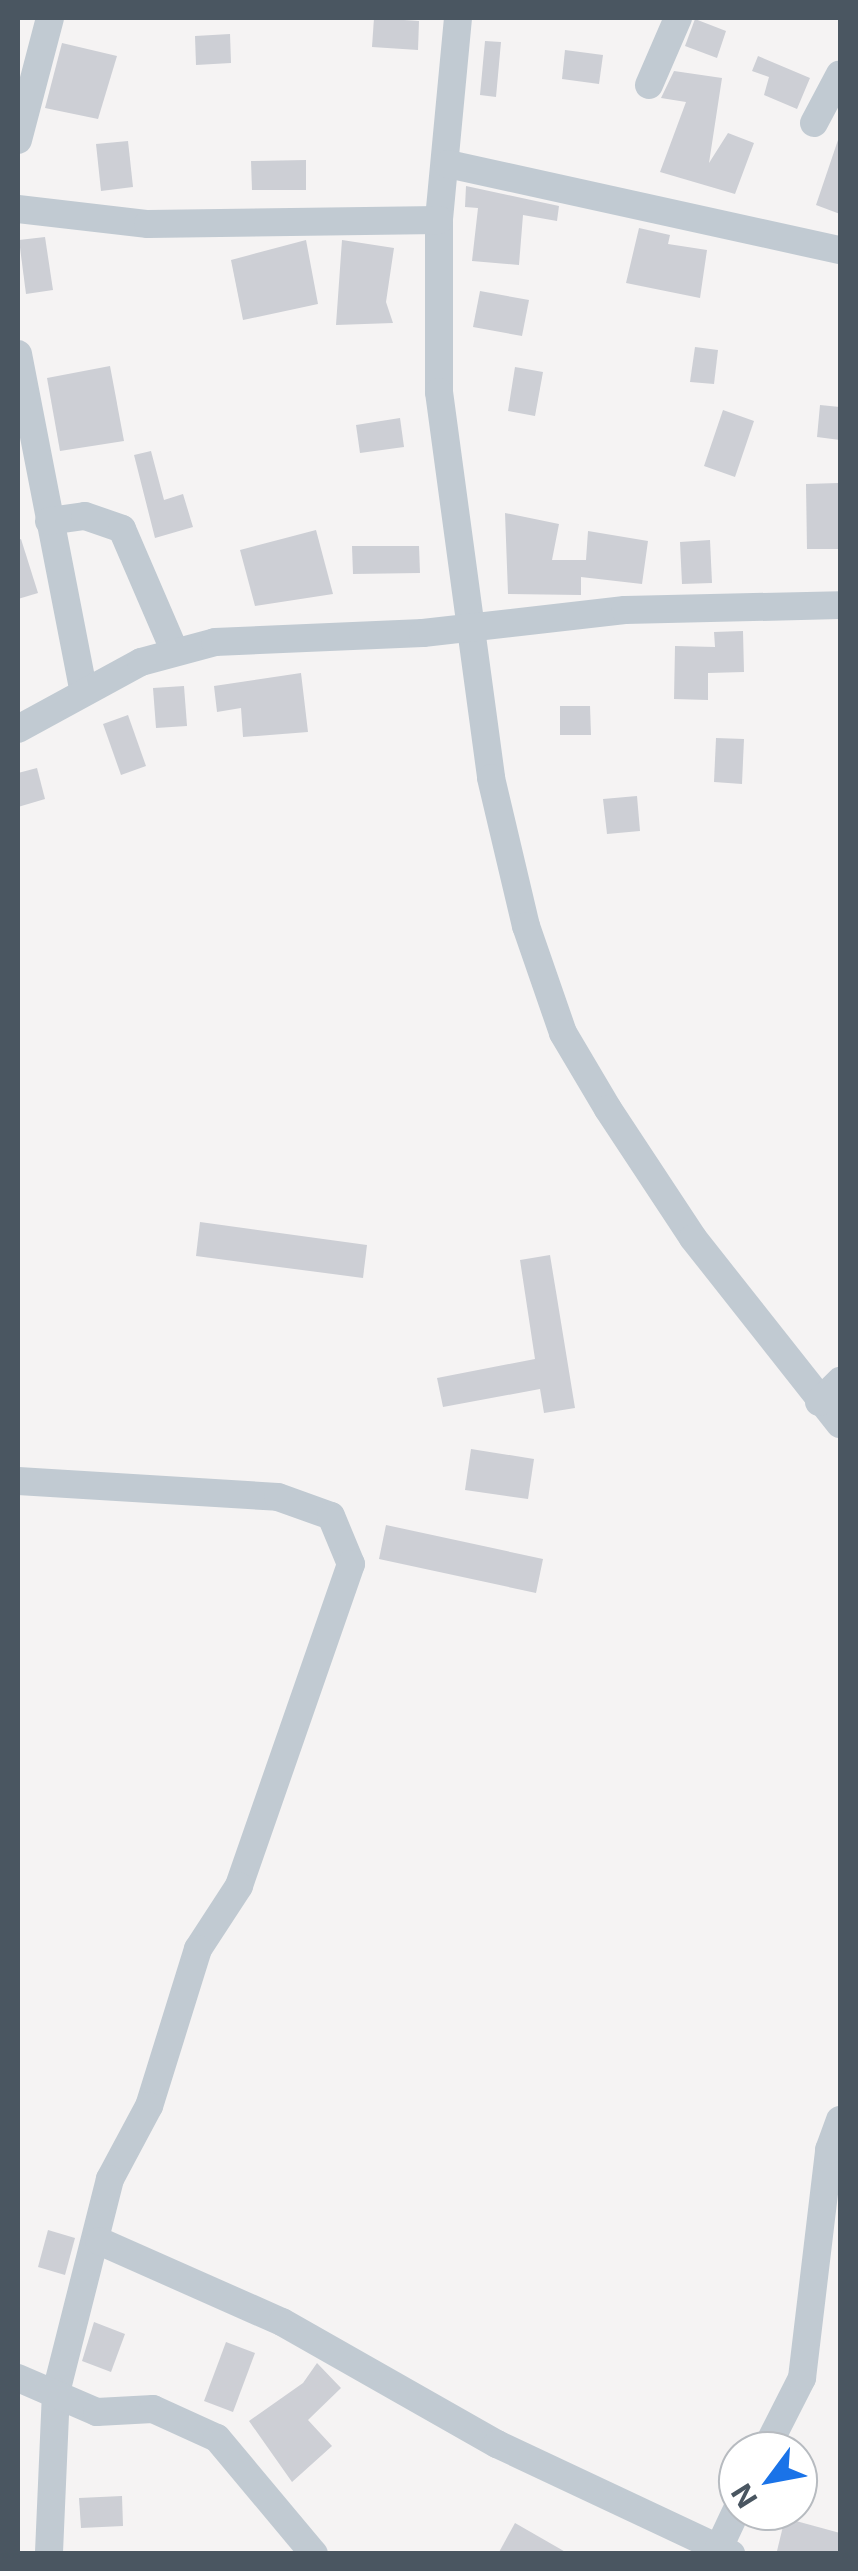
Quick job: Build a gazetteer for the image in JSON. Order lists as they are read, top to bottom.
{
  "north": "bottom left"
}
